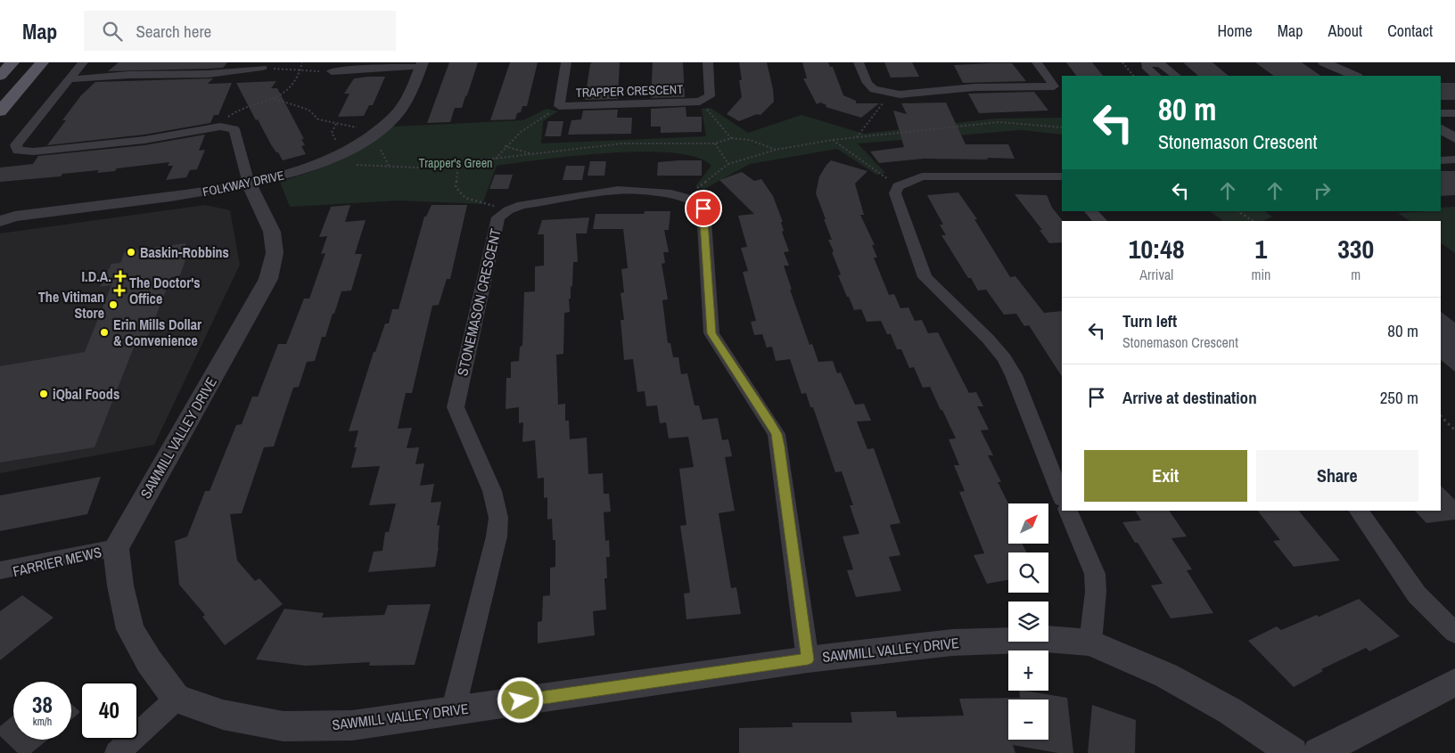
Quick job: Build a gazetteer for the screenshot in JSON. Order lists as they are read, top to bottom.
{
  "streets": {
    "street": [
      "TRAPPER CRESCENT",
      "FOLKWAY DRIVE",
      "STONEMASON CRESCENT",
      "SAWMILL VALLEY DRIVE",
      "FARRIER MEWS"
    ]
  },
  "crossings": [
    ["FOLKWAY DRIVE", "SAWMILL VALLEY DRIVE"],
    ["STONEMASON CRESCENT", "SAWMILL VALLEY DRIVE"],
    ["SAWMILL VALLEY DRIVE", "FARRIER MEWS"]
  ],
  "parks": ["Trapper's Green"],
  "places": {
    "other": [
      "Baskin-Robbins",
      "The Vitiman Store",
      "Erin Mills Dollar & Convenience",
      "iQbal Foods"
    ],
    "health": ["I.D.A.", "The Doctor's Office"]
  },
  "north": "top right",
  "page": {
    "header": "Map",
    "search": "Search here",
    "nav": [
      "Home",
      "Map",
      "About",
      "Contact"
    ],
    "turn": ["80 m", "Stonemason Crescent"],
    "eta": [
      "10:48",
      "Arrival",
      "1",
      "min",
      "330",
      "m"
    ],
    "list": [
      {
        "name": "Turn left",
        "note": "Stonemason Crescent",
        "value": "80 m"
      },
      {
        "name": "Arrive at destination",
        "value": "250 m"
      }
    ],
    "buttons": ["Exit", "Share"],
    "map_buttons": ["+", "−"],
    "speed": "38 km/h",
    "limit": "40"
  }
}
